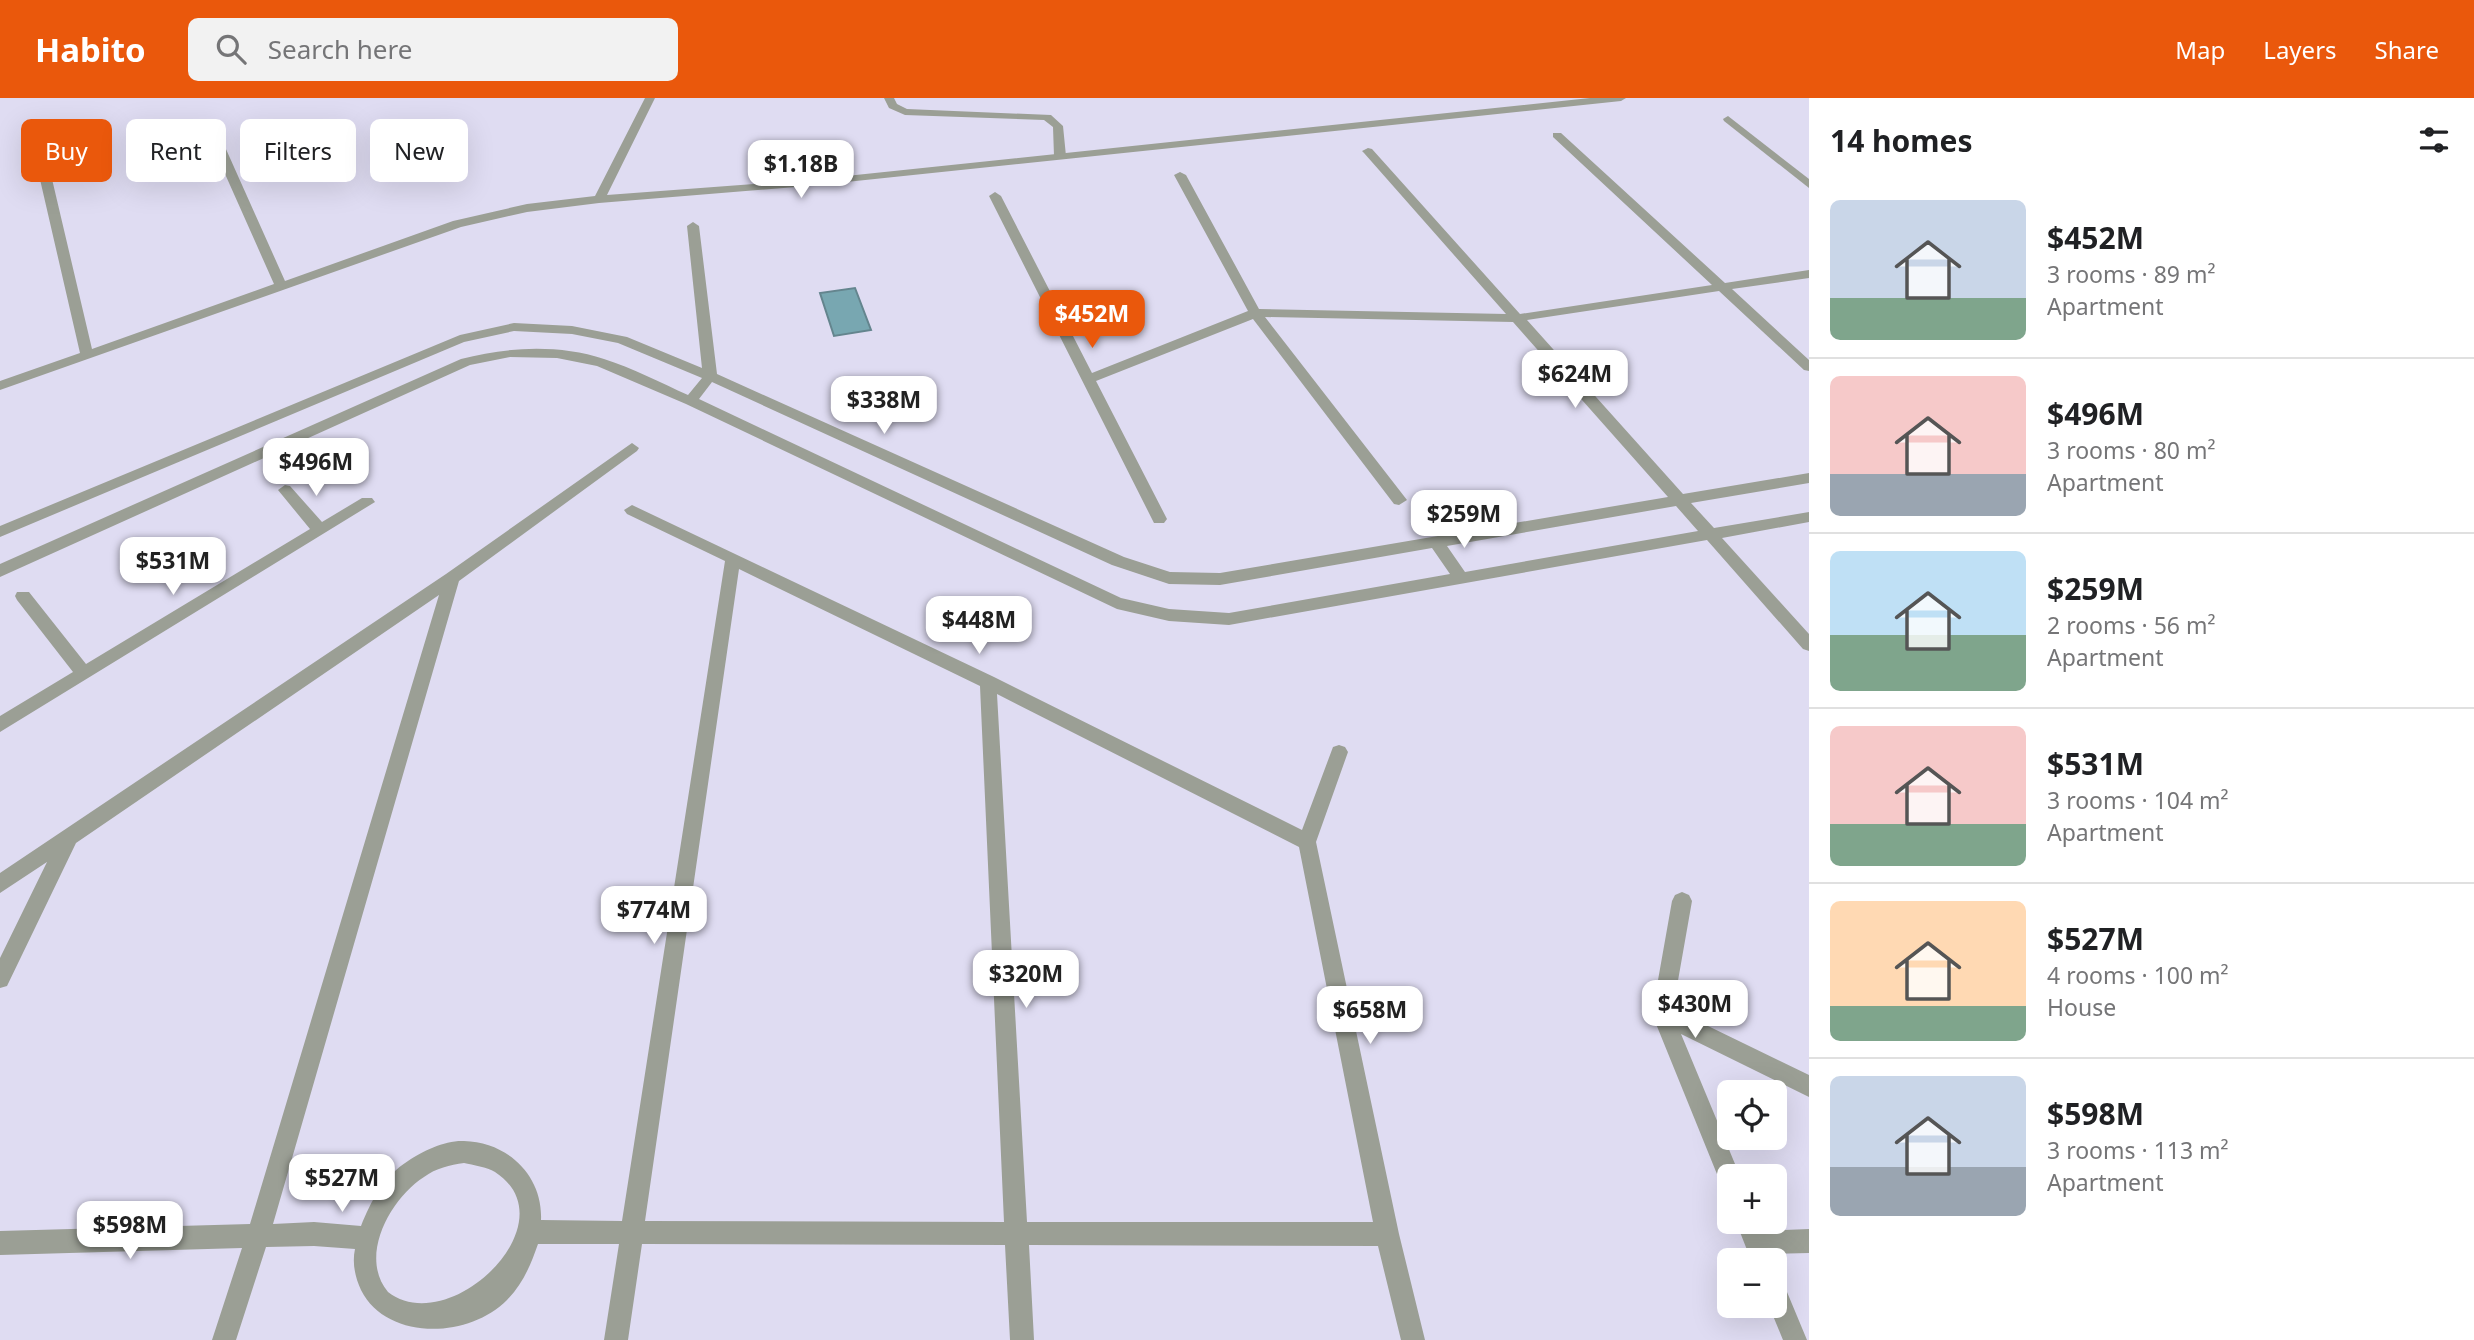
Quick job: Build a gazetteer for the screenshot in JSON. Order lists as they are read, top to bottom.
{
  "page": {
    "header": "Habito",
    "search": "Search here",
    "nav": ["Map", "Layers", "Share"],
    "heading": "14 homes",
    "chip": [
      "Buy",
      "Rent",
      "Filters",
      "New"
    ],
    "price": [
      "$1.18B",
      "$452M",
      "$624M",
      "$338M",
      "$496M",
      "$259M",
      "$531M",
      "$448M",
      "$774M",
      "$320M",
      "$430M",
      "$658M",
      "$527M",
      "$598M"
    ],
    "list": [
      {
        "name": "$452M",
        "note": "3 rooms · 89 m² · Apartment"
      },
      {
        "name": "$496M",
        "note": "3 rooms · 80 m² · Apartment"
      },
      {
        "name": "$259M",
        "note": "2 rooms · 56 m² · Apartment"
      },
      {
        "name": "$531M",
        "note": "3 rooms · 104 m² · Apartment"
      },
      {
        "name": "$527M",
        "note": "4 rooms · 100 m² · House"
      },
      {
        "name": "$598M",
        "note": "3 rooms · 113 m² · Apartment"
      }
    ],
    "map_buttons": ["+", "−"]
  }
}
